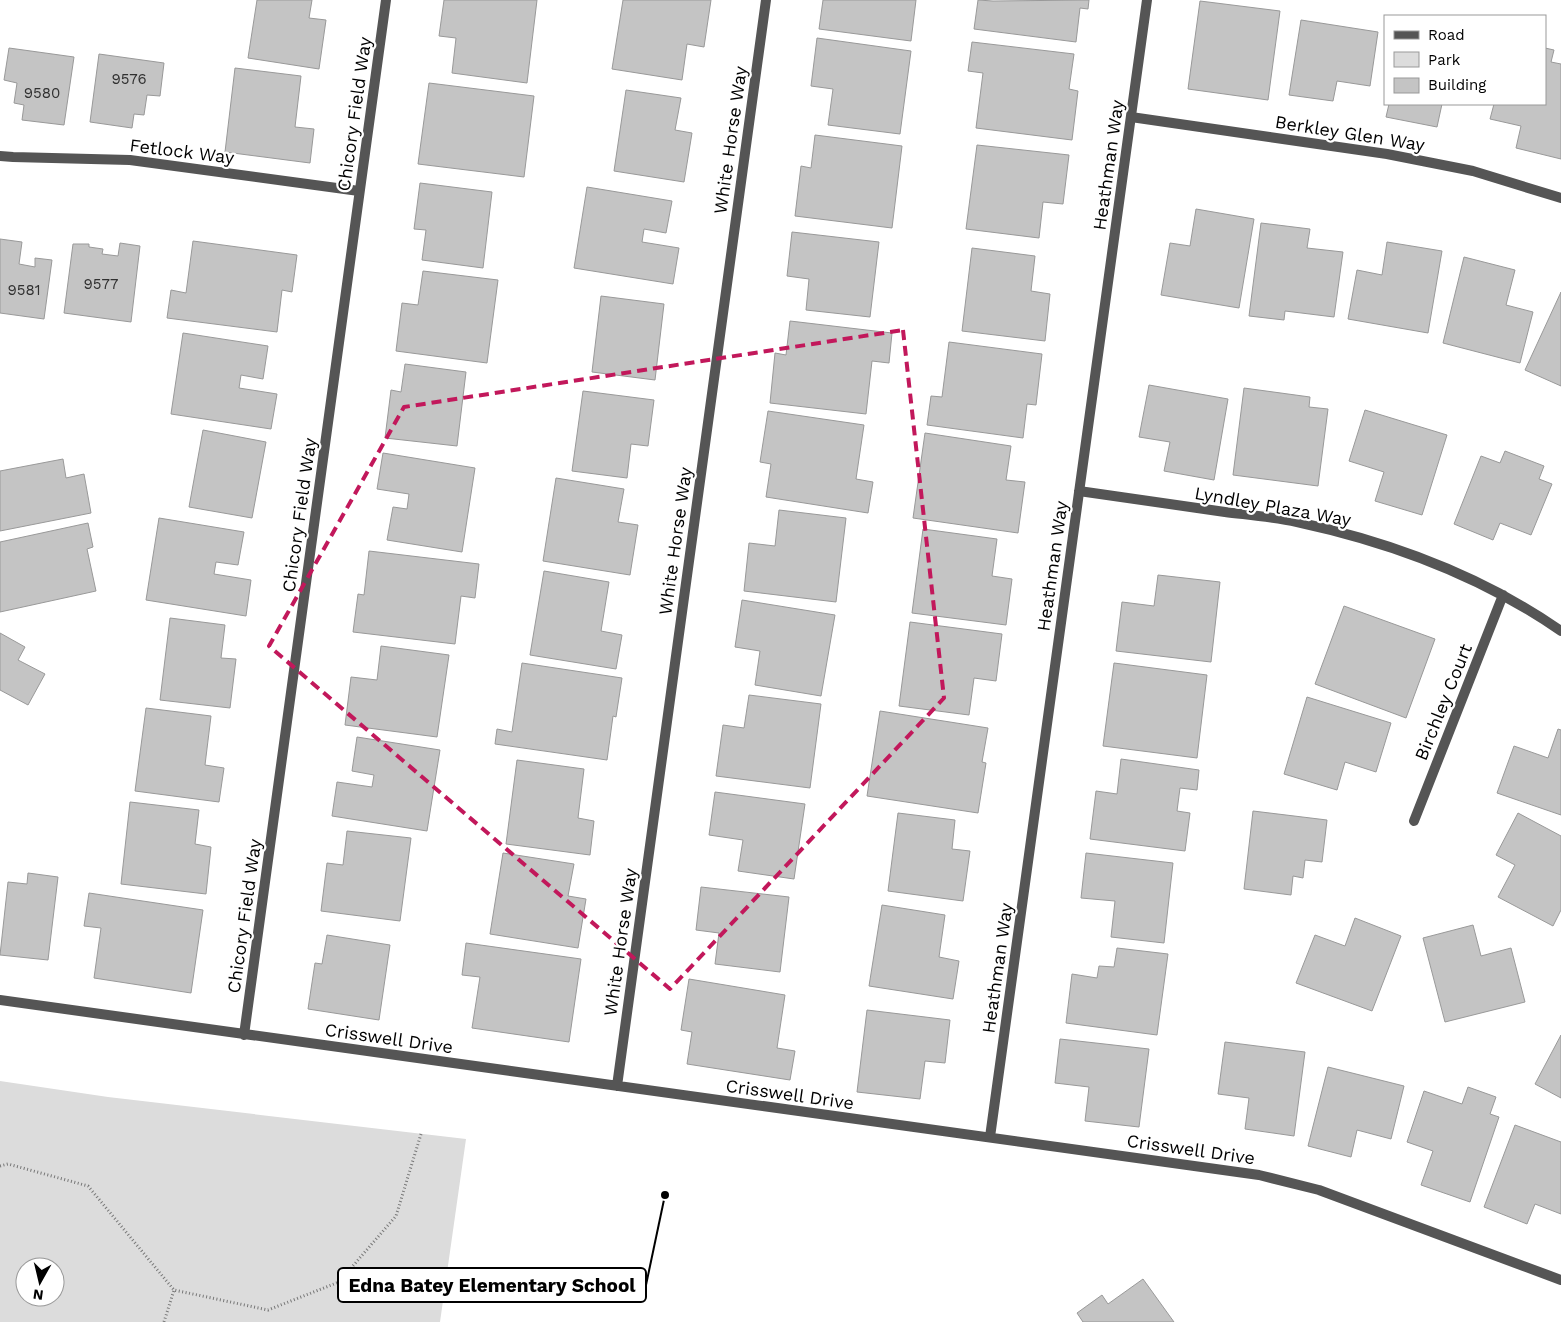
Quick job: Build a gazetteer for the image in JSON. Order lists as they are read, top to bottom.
{
  "streets": {
    "street": [
      "Chicory Field Way",
      "Berkley Glen Way",
      "White Horse Way",
      "Fetlock Way",
      "Heathman Way",
      "Lyndley Plaza Way",
      "Birchley Court",
      "Crisswell Drive"
    ]
  },
  "crossings": [
    ["Chicory Field Way", "Fetlock Way"],
    ["Chicory Field Way", "Crisswell Drive"],
    ["Berkley Glen Way", "Heathman Way"],
    ["White Horse Way", "Crisswell Drive"],
    ["Heathman Way", "Lyndley Plaza Way"],
    ["Heathman Way", "Crisswell Drive"],
    ["Lyndley Plaza Way", "Birchley Court"]
  ],
  "places": ["Edna Batey Elementary School"],
  "house_numbers": [
    "9576",
    "9580",
    "9577",
    "9581"
  ],
  "legend": ["Road", "Park", "Building"],
  "north": "bottom"
}
